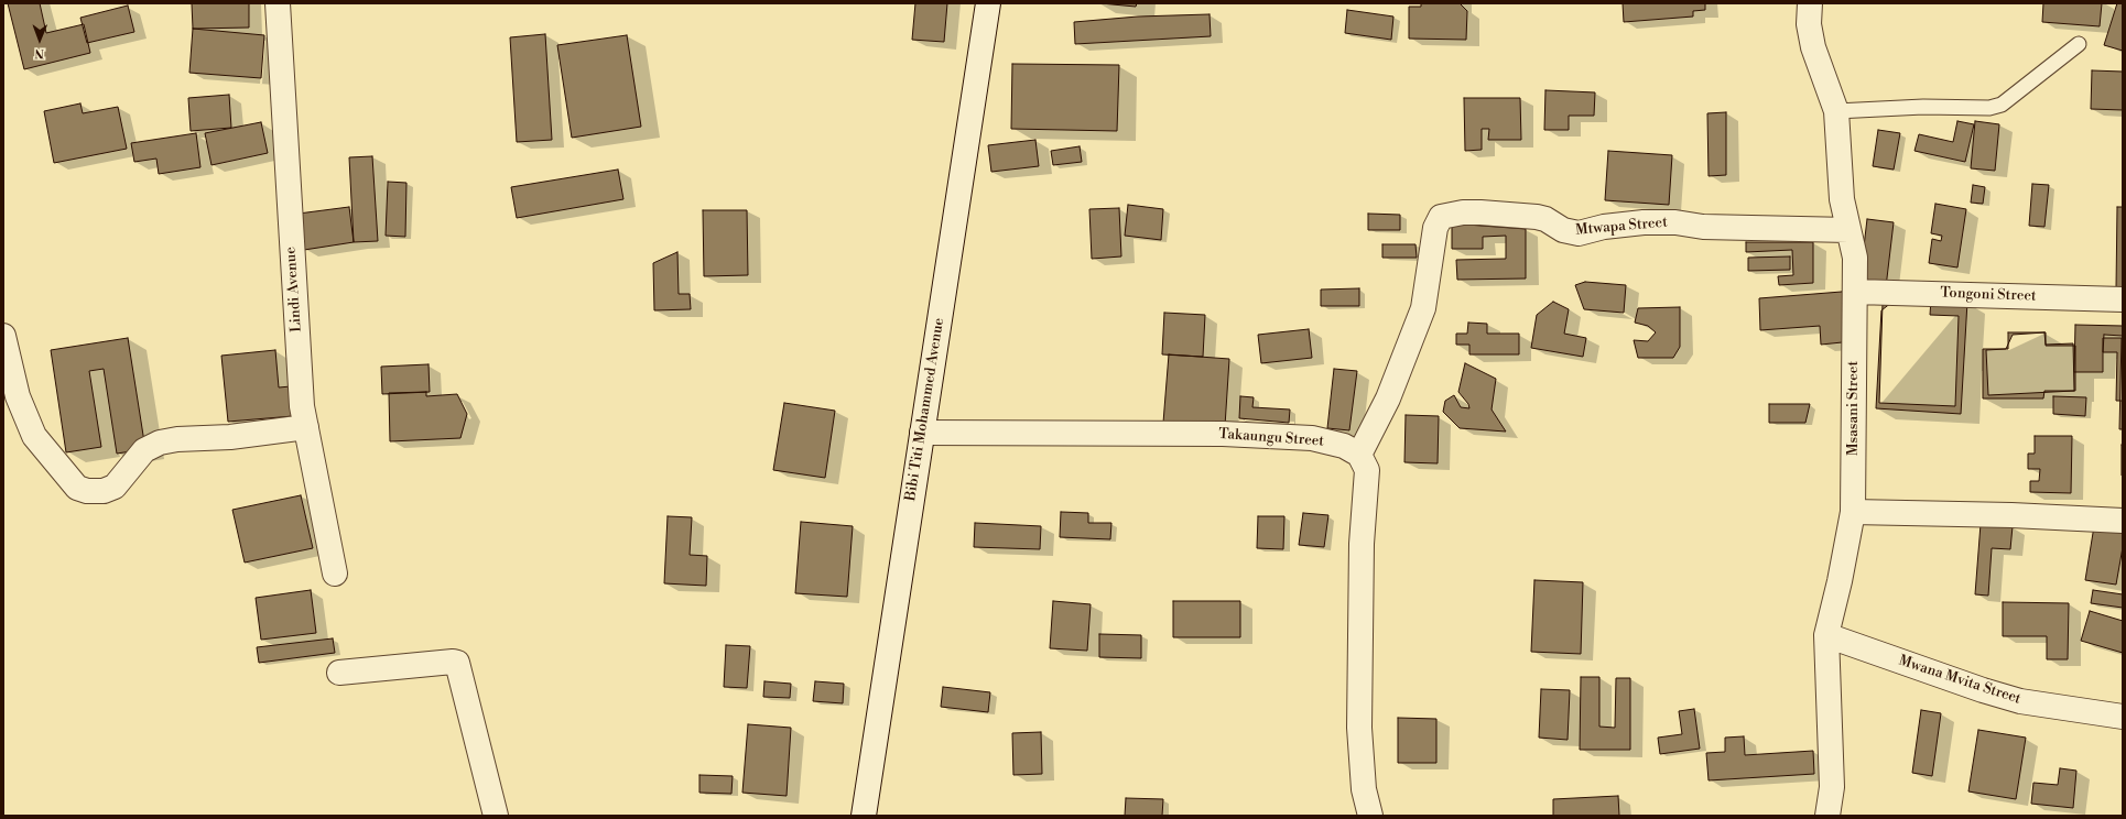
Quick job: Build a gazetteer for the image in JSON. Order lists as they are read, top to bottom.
{
  "streets": {
    "street": [
      "Mtwapa Street",
      "Lindi Avenue",
      "Tongoni Street",
      "Msasani Street",
      "Bibi Titi Mohammed Avenue",
      "Takaungu Street",
      "Mwana Mvita Street"
    ]
  },
  "crossings": [
    ["Mtwapa Street", "Msasani Street"],
    ["Mtwapa Street", "Takaungu Street"],
    ["Tongoni Street", "Msasani Street"],
    ["Msasani Street", "Mwana Mvita Street"],
    ["Bibi Titi Mohammed Avenue", "Takaungu Street"]
  ],
  "north": "bottom"
}
